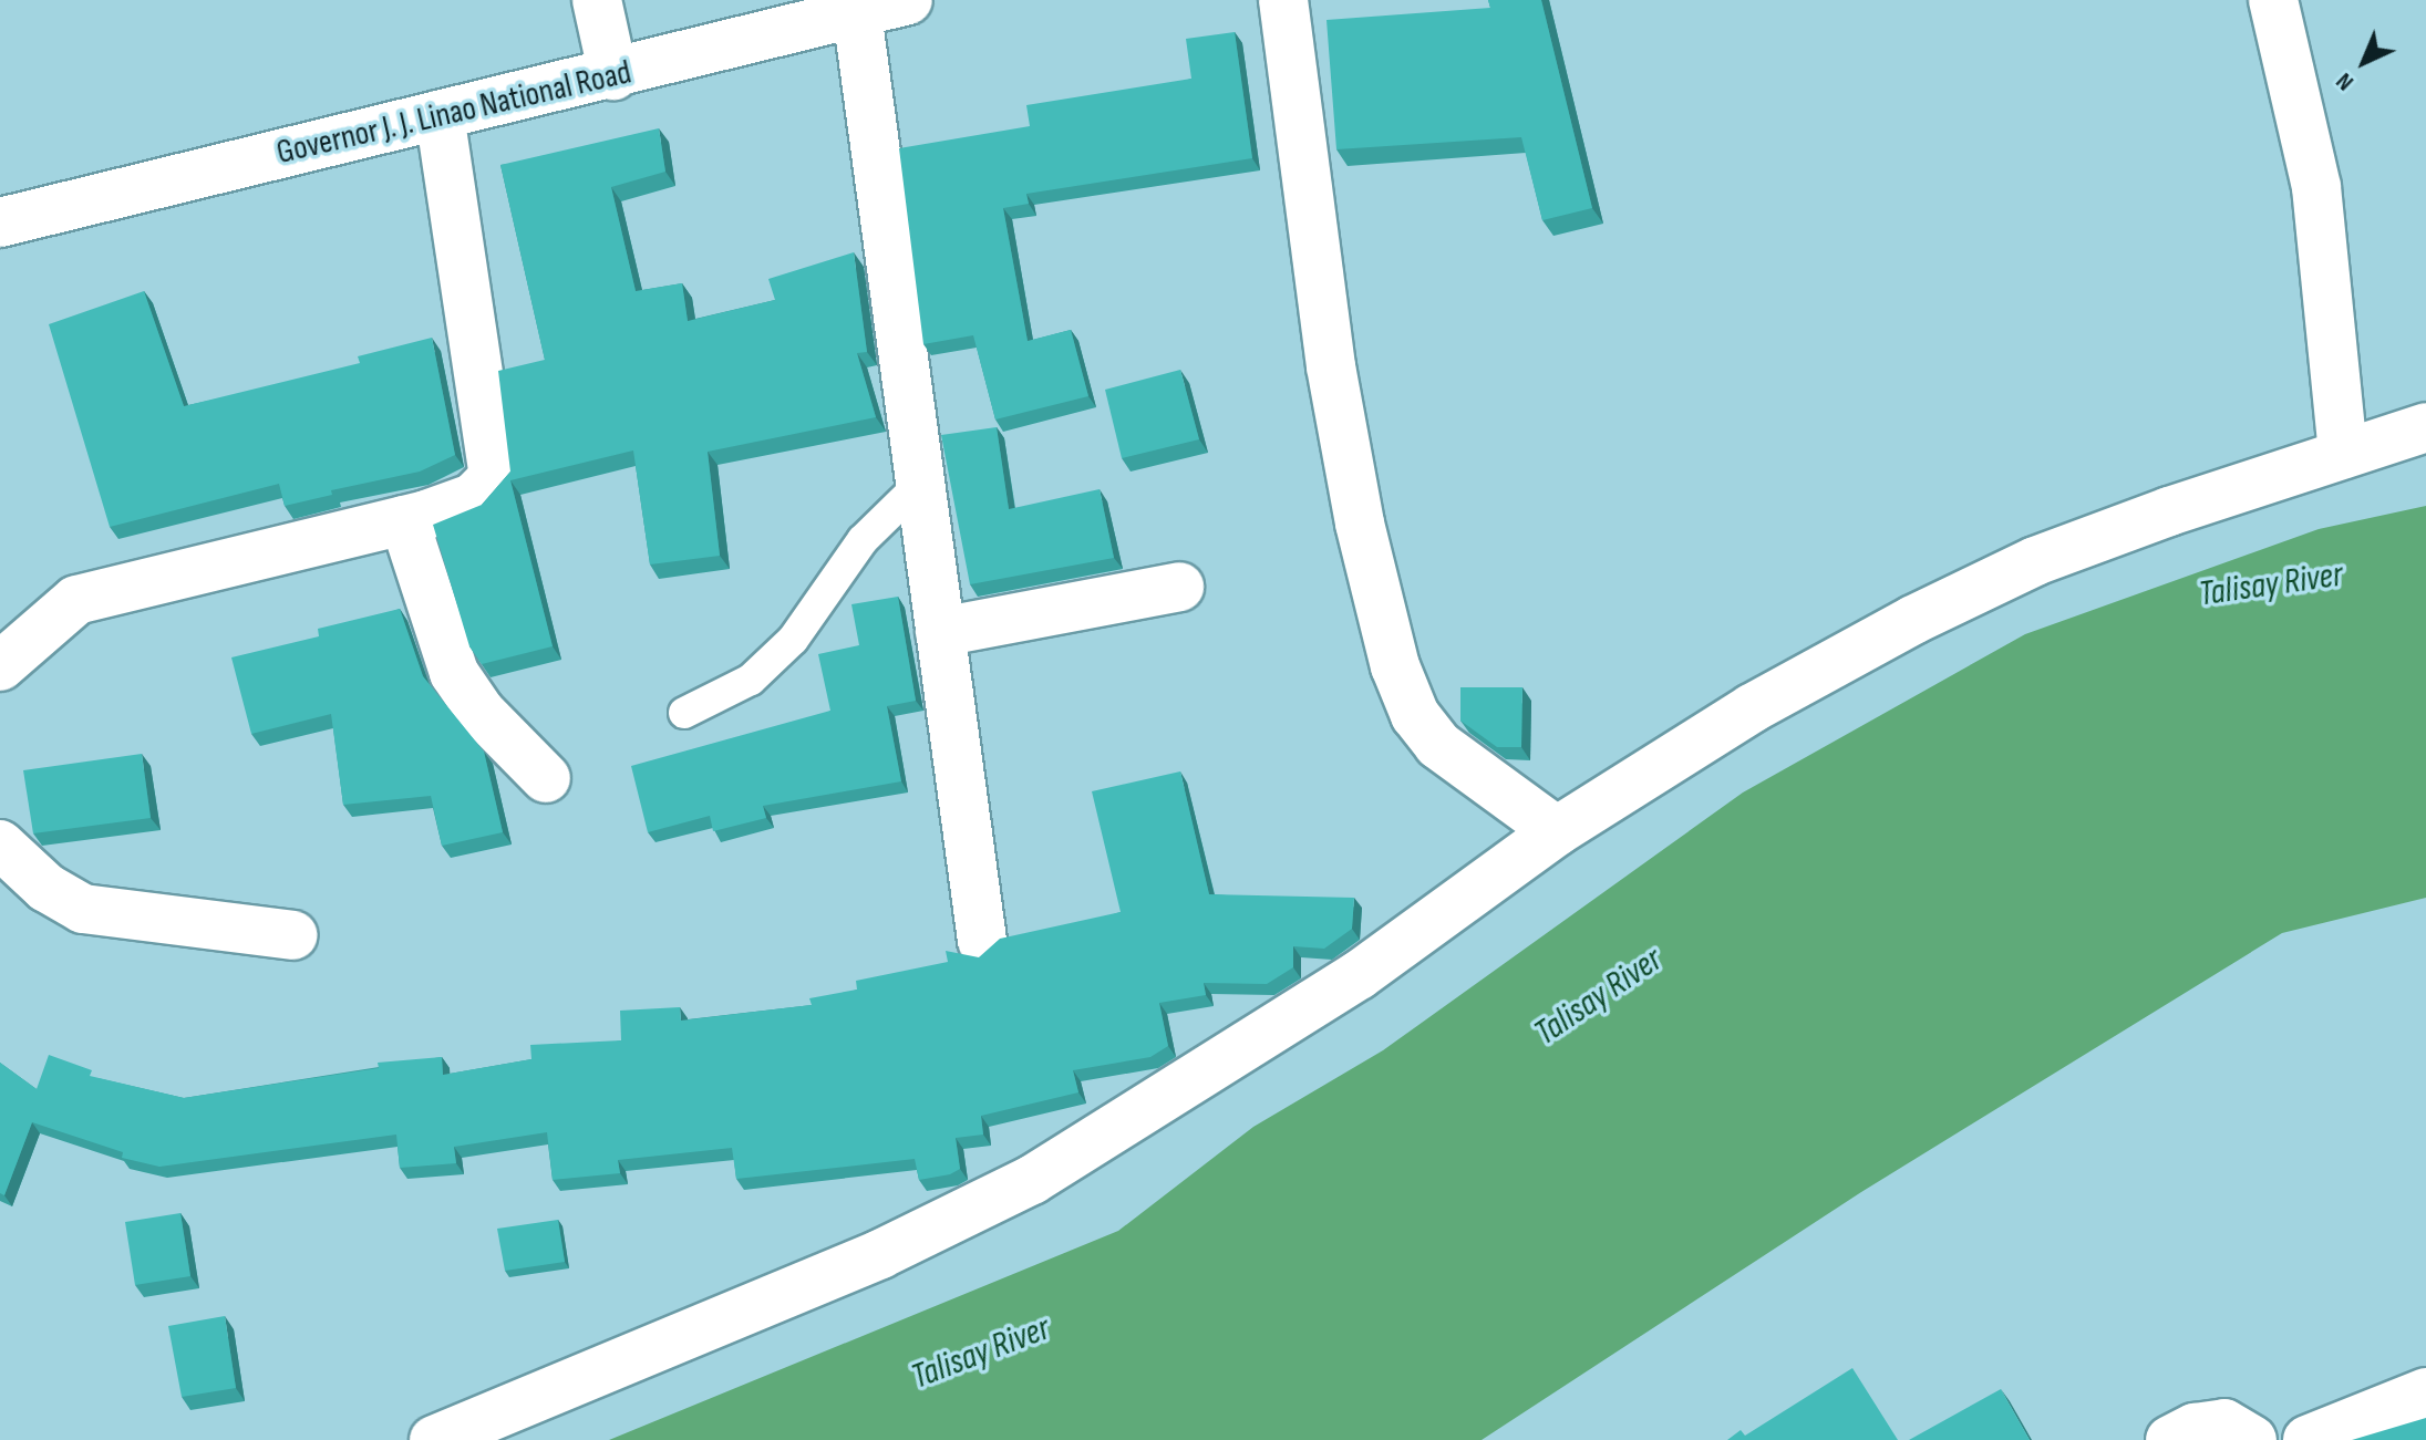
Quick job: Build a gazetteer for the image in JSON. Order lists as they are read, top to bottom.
{
  "streets": {
    "street": ["Governor J. J. Linao National Road"]
  },
  "water": ["Talisay River"],
  "north": "bottom left"
}
